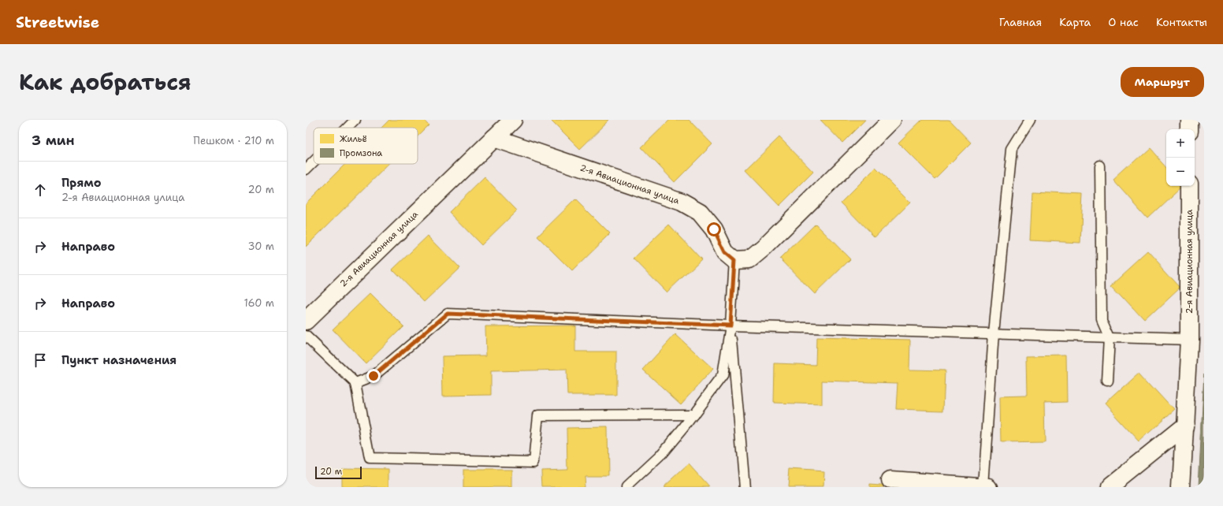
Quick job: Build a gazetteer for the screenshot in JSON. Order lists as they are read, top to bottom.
{
  "streets": {
    "street": ["2-я Авиационная улица"]
  },
  "legend": ["Жильё", "Промзона"],
  "scale_bar": "20 m",
  "page": {
    "header": "Streetwise",
    "nav": [
      "Главная",
      "Карта",
      "О нас",
      "Контакты"
    ],
    "title": "Как добраться",
    "buttons": "Маршрут",
    "heading": ["3 мин", "Пешком · 210 m"],
    "map_buttons": ["+", "−"],
    "list": [
      ["Прямо", "2-я Авиационная улица", "20 m"],
      ["Направо", "30 m"],
      ["Направо", "160 m"],
      "Пункт назначения"
    ],
    "scale": "20 m"
  }
}
